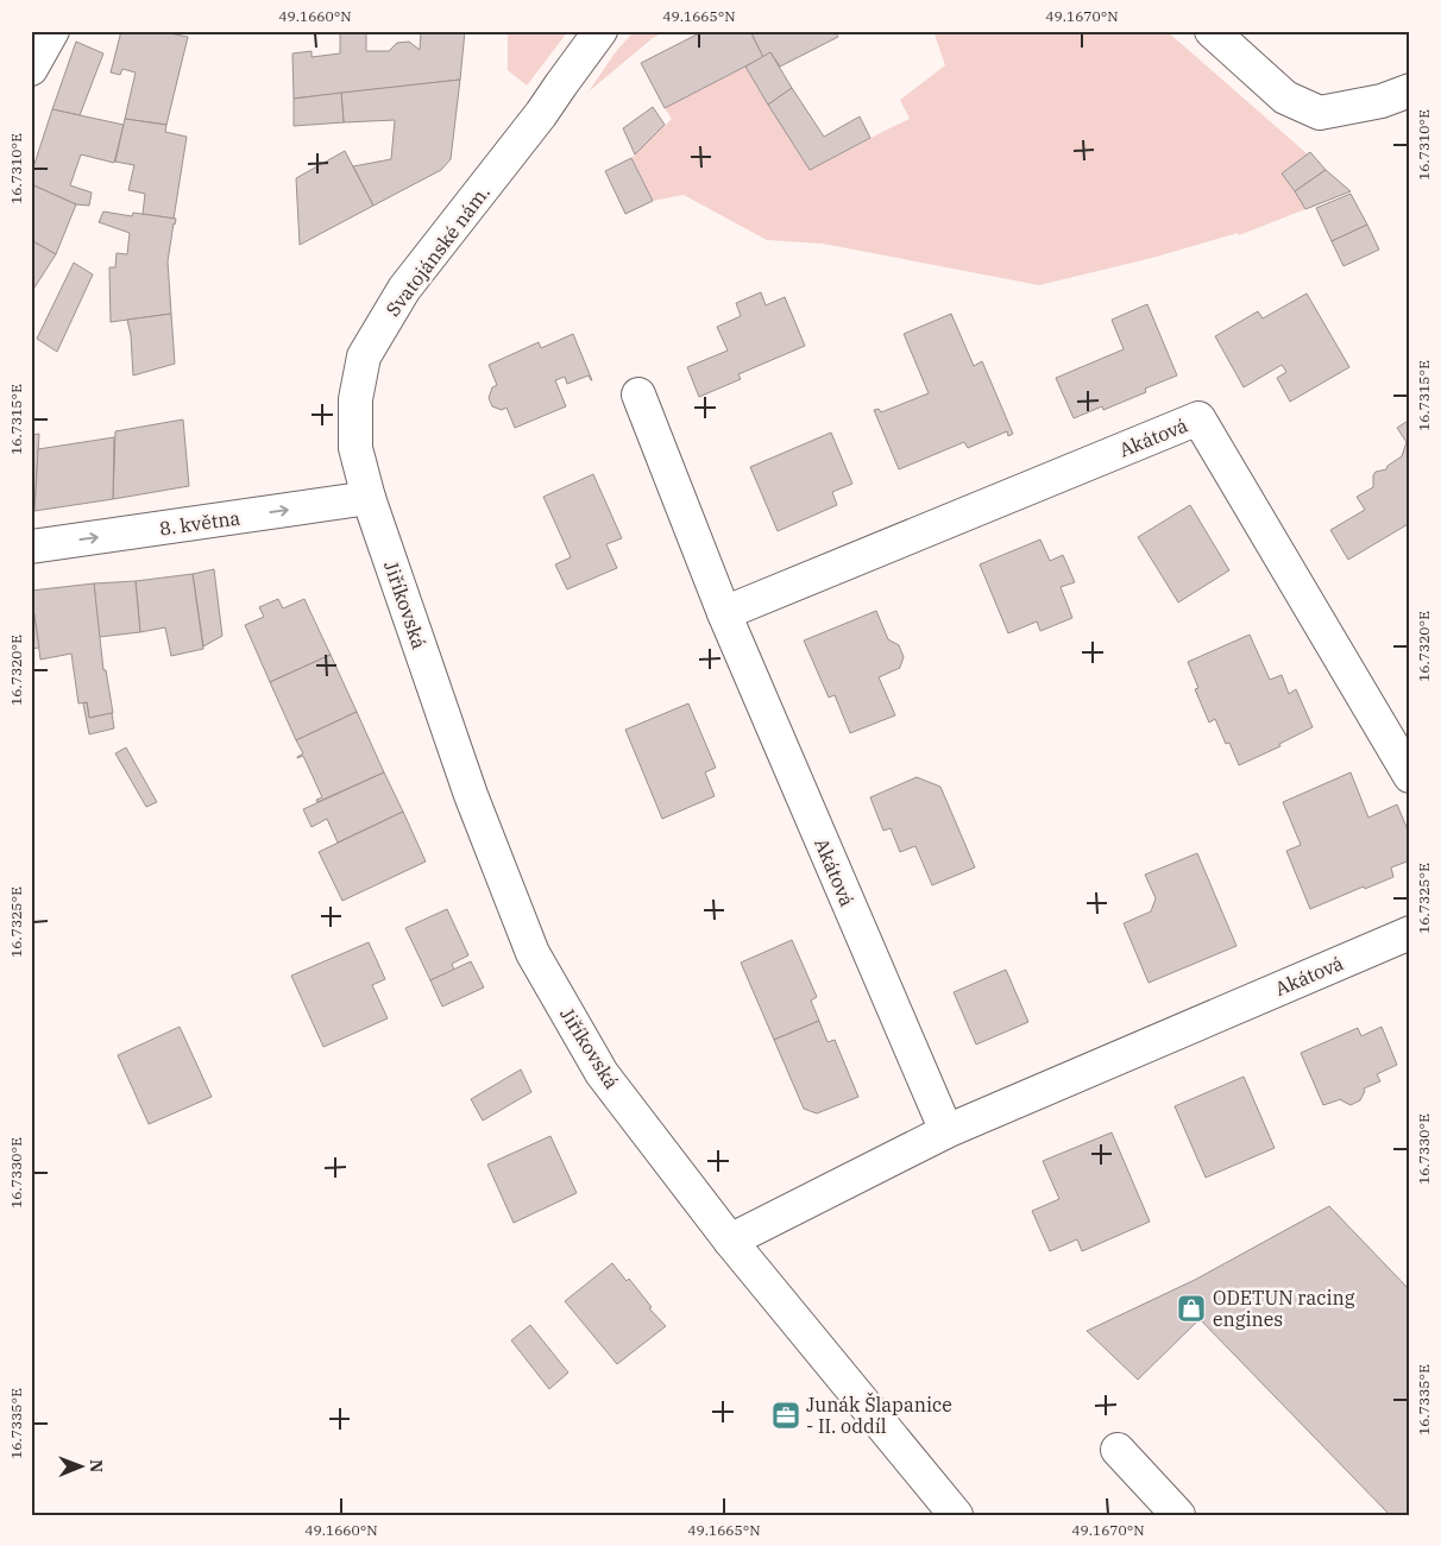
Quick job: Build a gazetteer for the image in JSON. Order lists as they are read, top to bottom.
{
  "streets": {
    "street": [
      "Svatojánské nám.",
      "Akátová",
      "8. května",
      "Jiříkovská"
    ]
  },
  "crossings": [
    ["Svatojánské nám.", "8. května"],
    ["Svatojánské nám.", "Jiříkovská"],
    ["Akátová", "Jiříkovská"],
    ["8. května", "Jiříkovská"]
  ],
  "one_way": ["8. května"],
  "places": {
    "shop": ["ODETUN racing engines"],
    "office": ["Junák Šlapanice - II. oddíl"]
  },
  "north": "right",
  "coordinates": [
    "49.1660°N",
    "49.1665°N",
    "49.1670°N",
    "16.7310°E",
    "16.7315°E",
    "16.7320°E",
    "16.7325°E",
    "16.7330°E",
    "16.7335°E"
  ]
}
